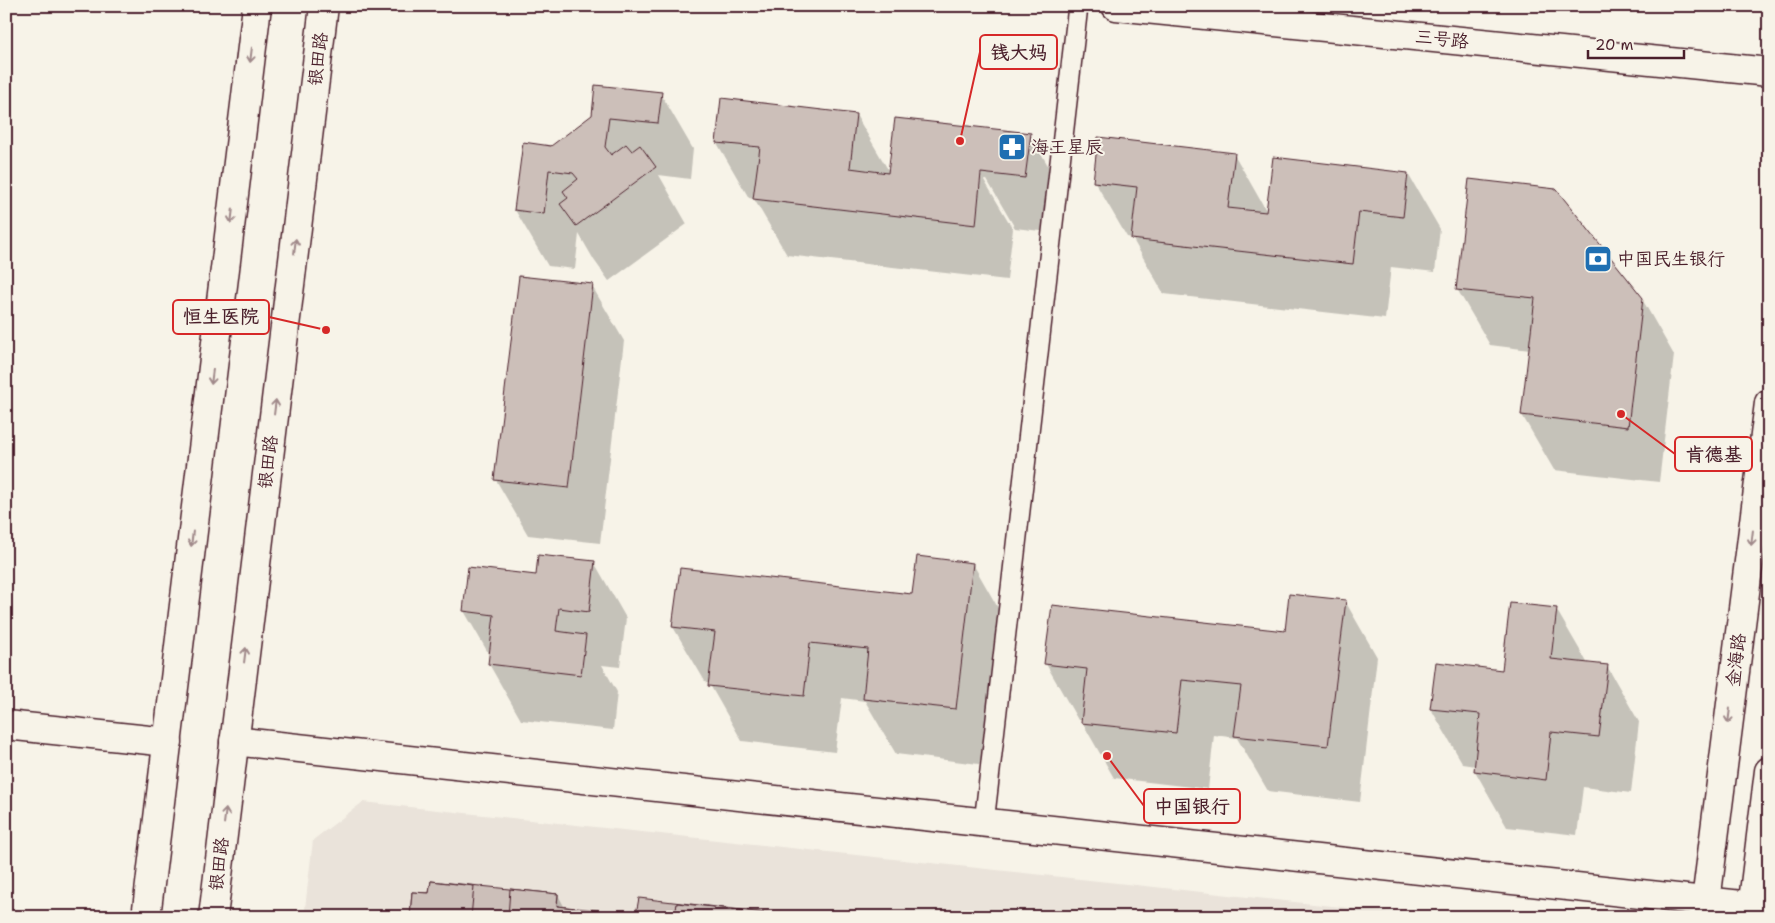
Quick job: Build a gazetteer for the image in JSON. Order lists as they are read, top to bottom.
{
  "streets": {
    "street": ["三号路", "银田路", "金海路"]
  },
  "one_way": ["金海路"],
  "places": {
    "other": [
      "钱大妈",
      "恒生医院",
      "肯德基",
      "中国银行"
    ],
    "pharmacy": ["海王星辰"],
    "bank": ["中国民生银行"]
  },
  "scale_bar": "20 m"
}
